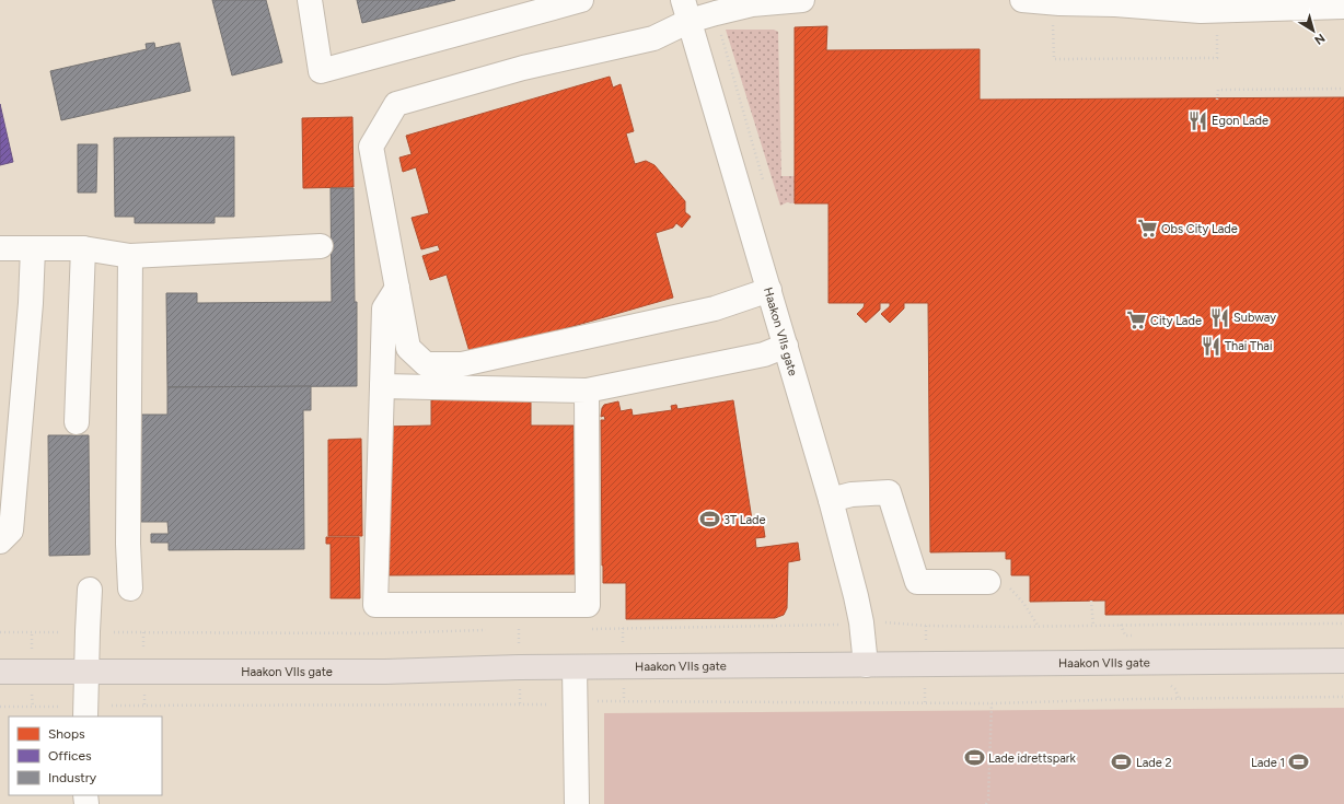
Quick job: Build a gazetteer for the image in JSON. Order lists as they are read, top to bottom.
{
  "streets": {
    "main road": ["Haakon VIIs gate"]
  },
  "places": {
    "restaurant": ["Egon Lade", "Subway", "Thai Thai"],
    "supermarket": ["Obs City Lade", "City Lade"],
    "sports": [
      "3T Lade",
      "Lade idrettspark",
      "Lade 2",
      "Lade 1"
    ]
  },
  "legend": ["Shops", "Offices", "Industry"],
  "north": "bottom right"
}
